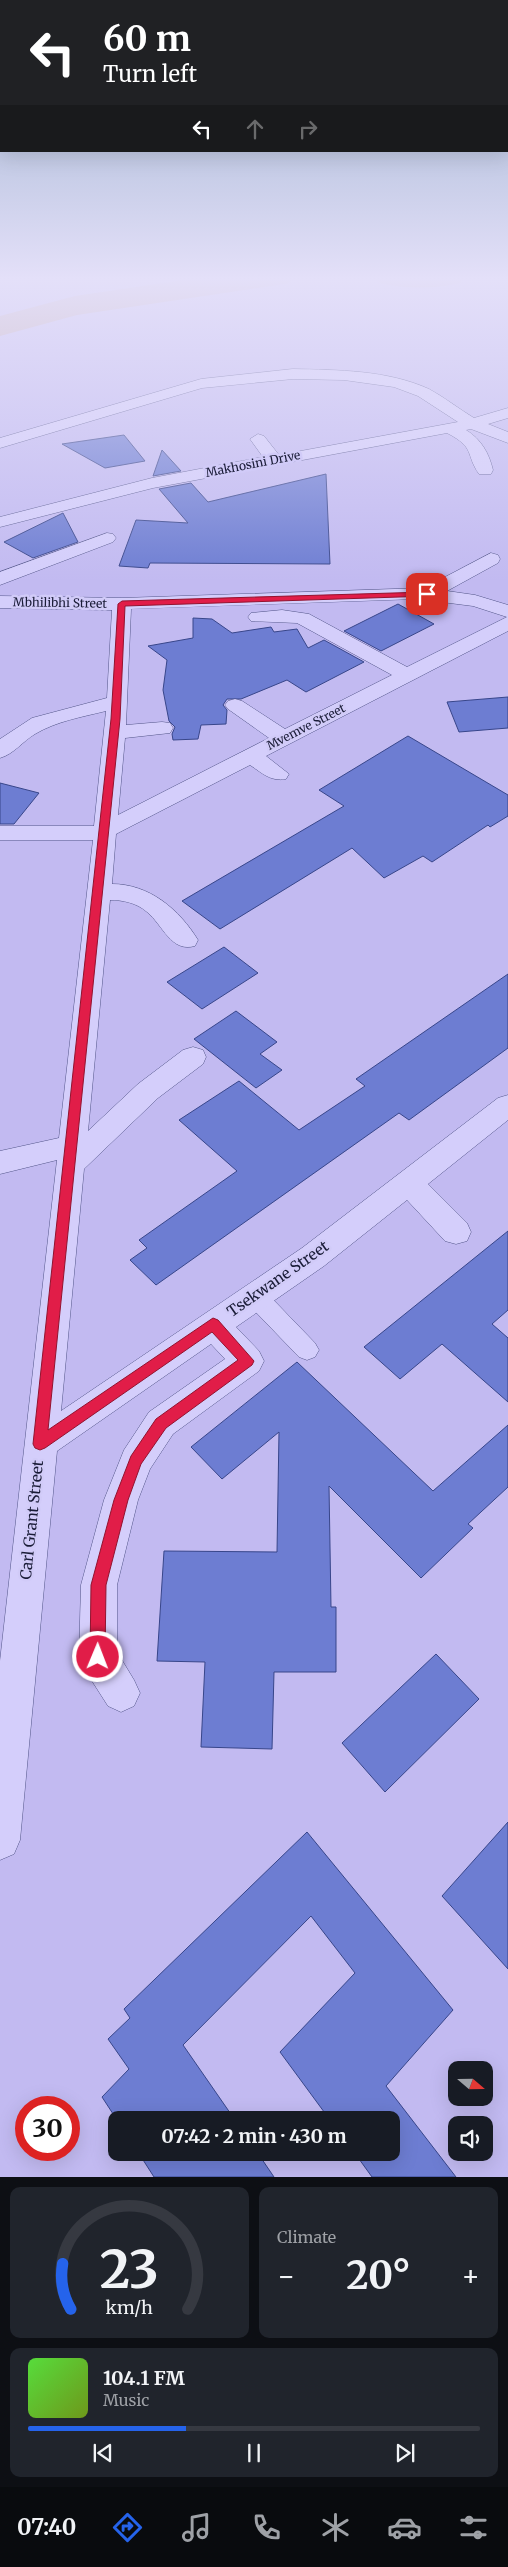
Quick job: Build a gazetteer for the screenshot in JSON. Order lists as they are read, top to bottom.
{
  "streets": {
    "street": [
      "Makhosini Drive",
      "Mbhilibhi Street",
      "Mvemve Street",
      "Tsekwane Street",
      "Carl Grant Street"
    ]
  },
  "crossings": [
    ["Mbhilibhi Street", "Carl Grant Street"],
    ["Mvemve Street", "Carl Grant Street"],
    ["Tsekwane Street", "Carl Grant Street"]
  ],
  "north": "right",
  "page": {
    "turn": ["60 m", "Turn left"],
    "limit": "30",
    "trip": "07:42 · 2 min · 430 m",
    "tile": "Climate",
    "heat": ["−", "20°", "+"],
    "song": ["104.1 FM", "Music"],
    "tabs": "07:40",
    "gauge": ["23", "km/h"]
  }
}
